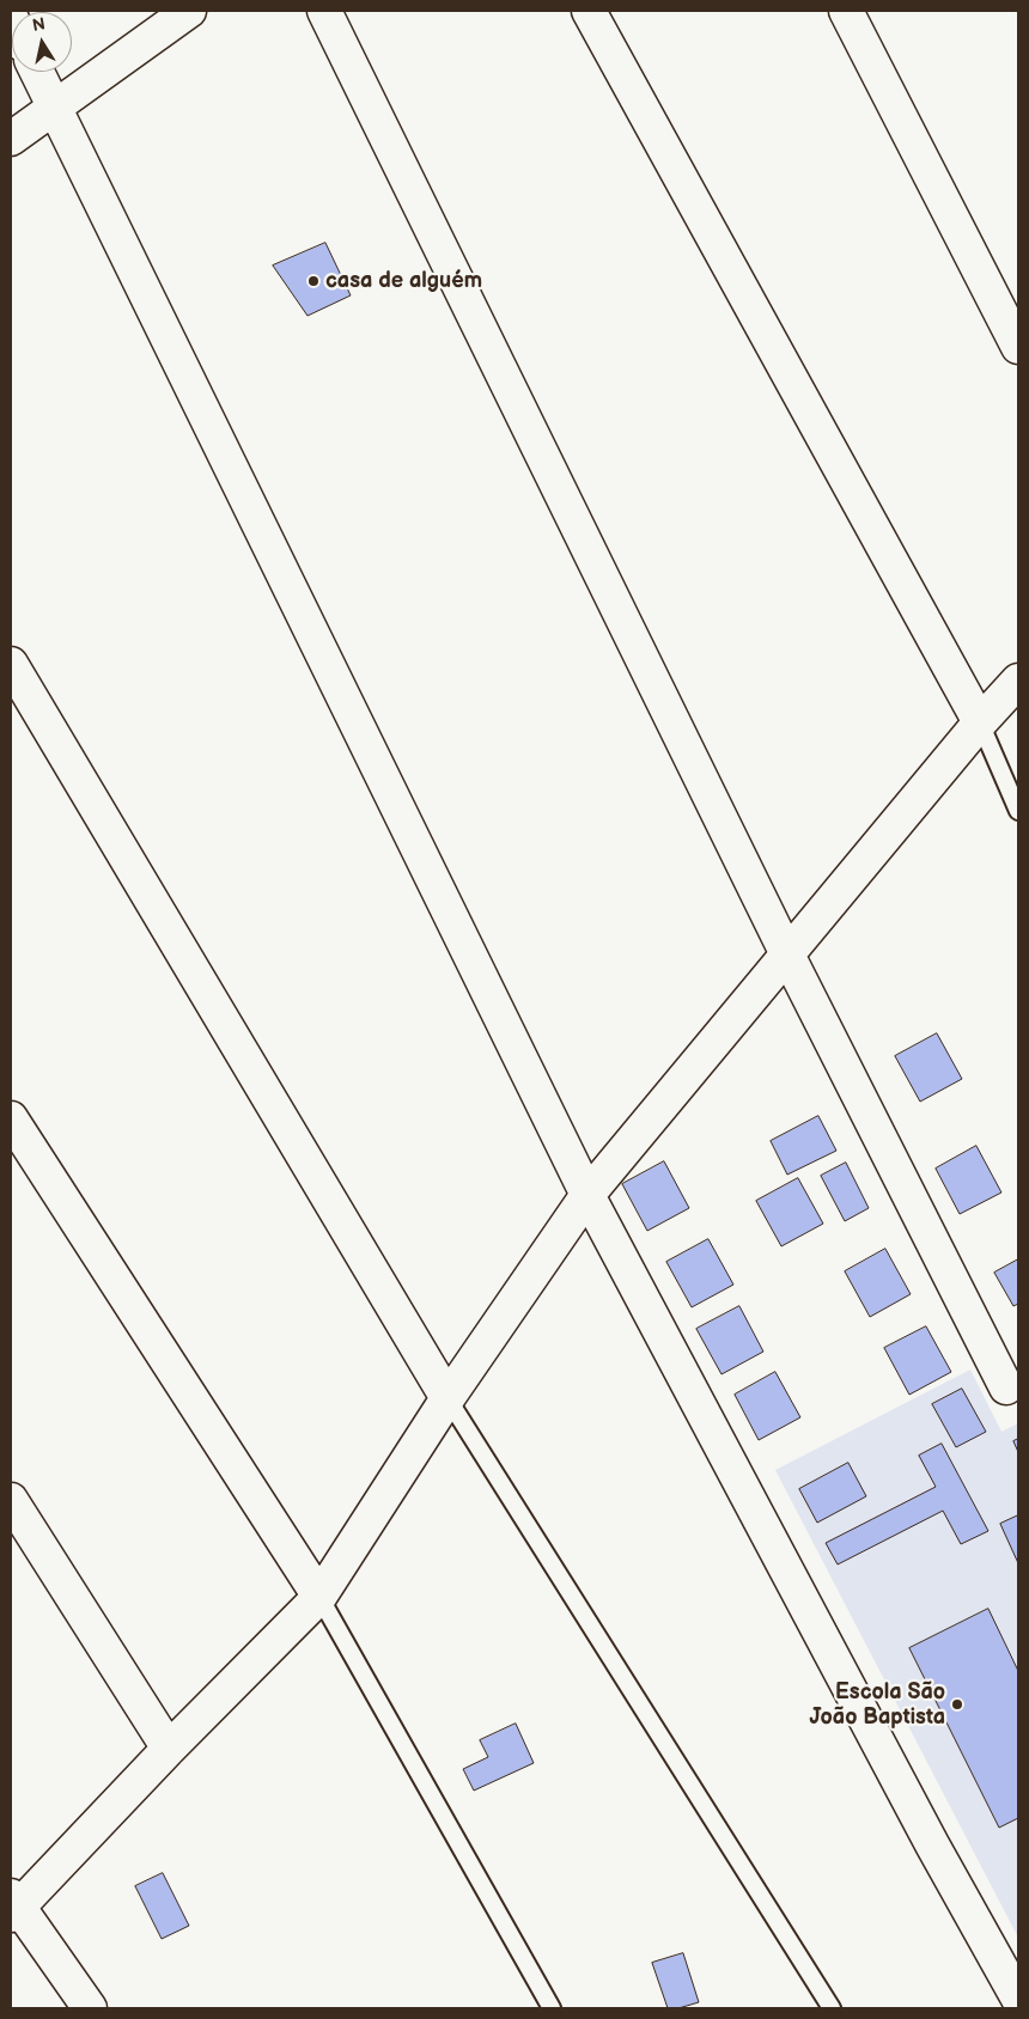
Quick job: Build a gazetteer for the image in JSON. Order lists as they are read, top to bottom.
{
  "places": ["casa de alguém", "Escola São João Baptista"],
  "north": "top"
}
